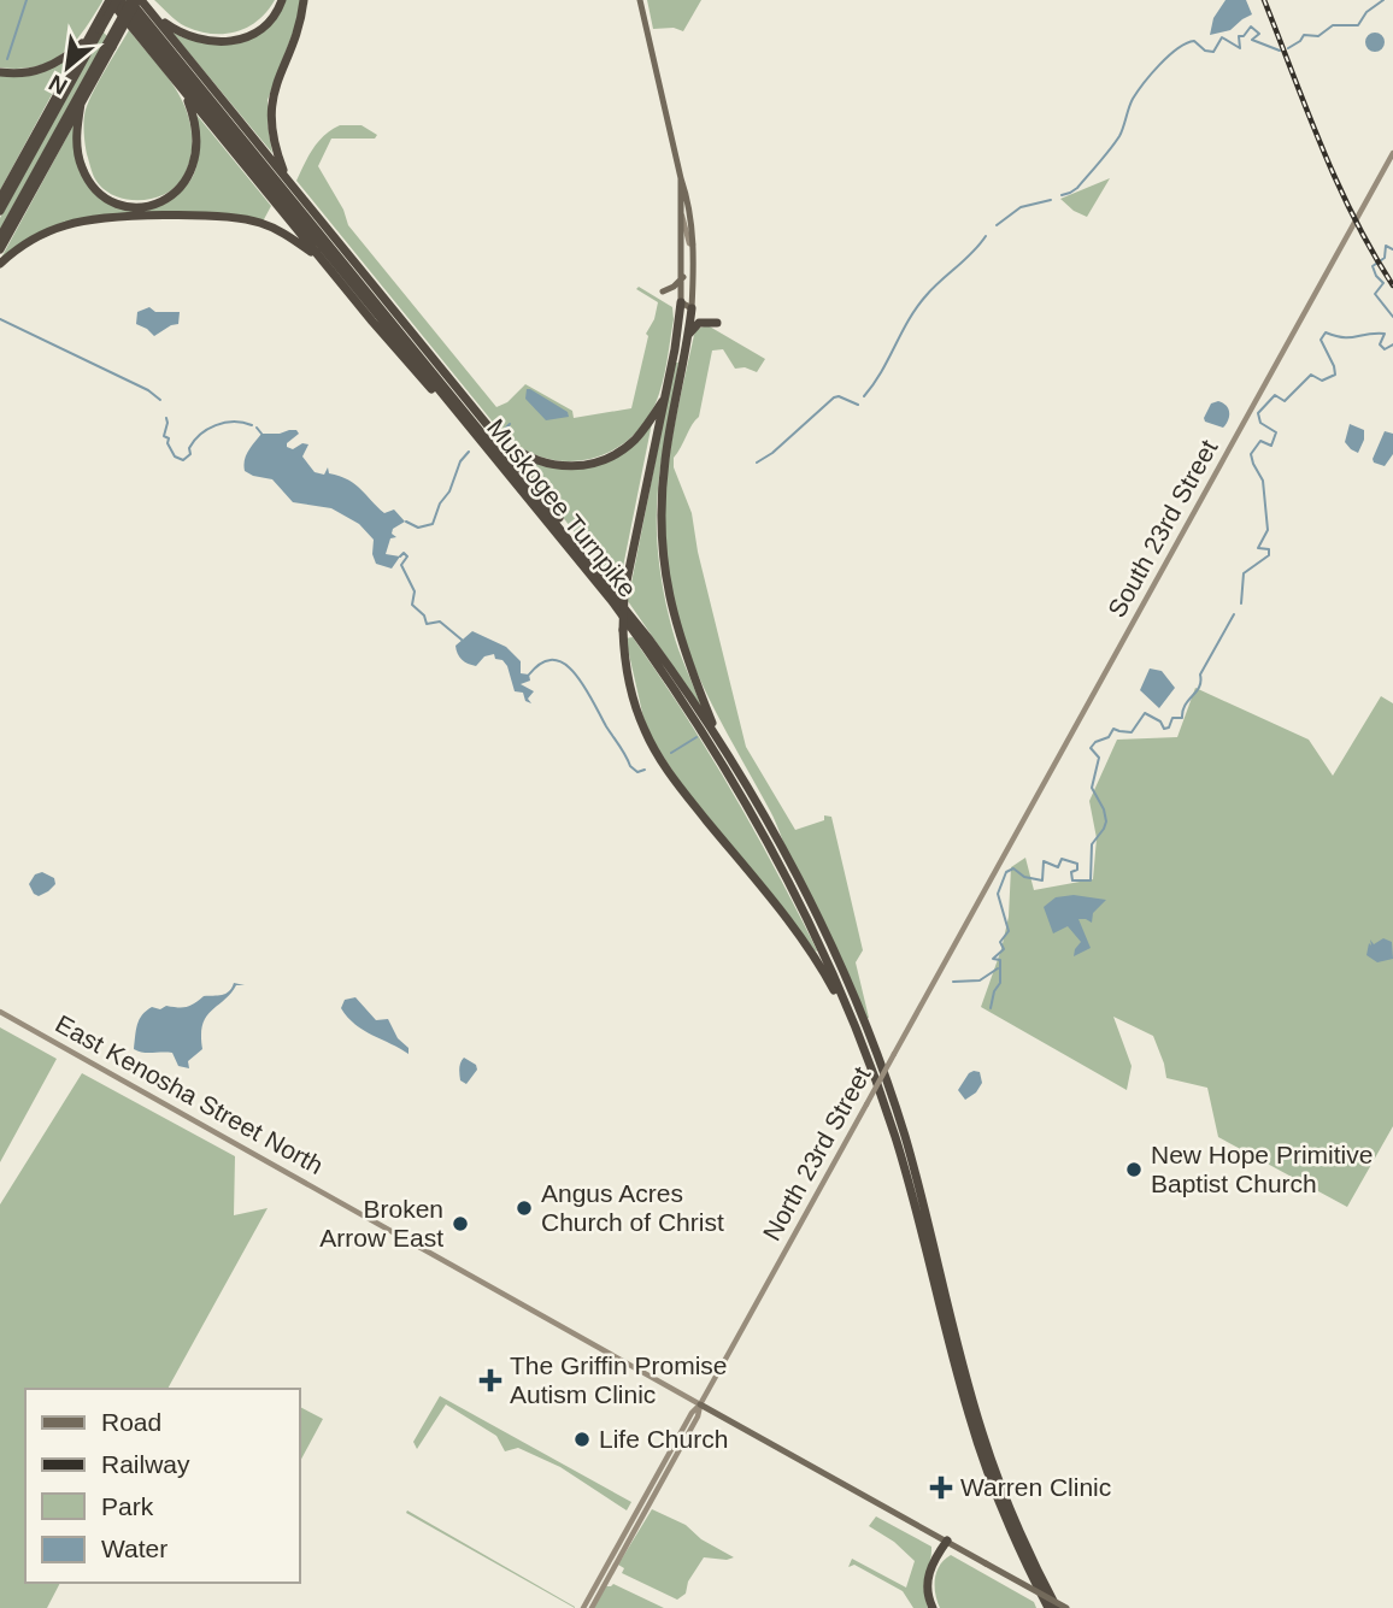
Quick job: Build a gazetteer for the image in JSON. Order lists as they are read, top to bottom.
{
  "streets": {
    "highway": ["Muskogee Turnpike"],
    "main road": ["South 23rd Street", "East Kenosha Street North", "North 23rd Street"]
  },
  "crossings": [
    ["South 23rd Street", "North 23rd Street"],
    ["East Kenosha Street North", "North 23rd Street"]
  ],
  "places": {
    "other": [
      "New Hope Primitive Baptist Church",
      "Angus Acres Church of Christ",
      "Broken Arrow East",
      "Life Church"
    ],
    "health": ["The Griffin Promise Autism Clinic", "Warren Clinic"]
  },
  "legend": [
    "Road",
    "Railway",
    "Park",
    "Water"
  ],
  "north": "bottom left"
}
